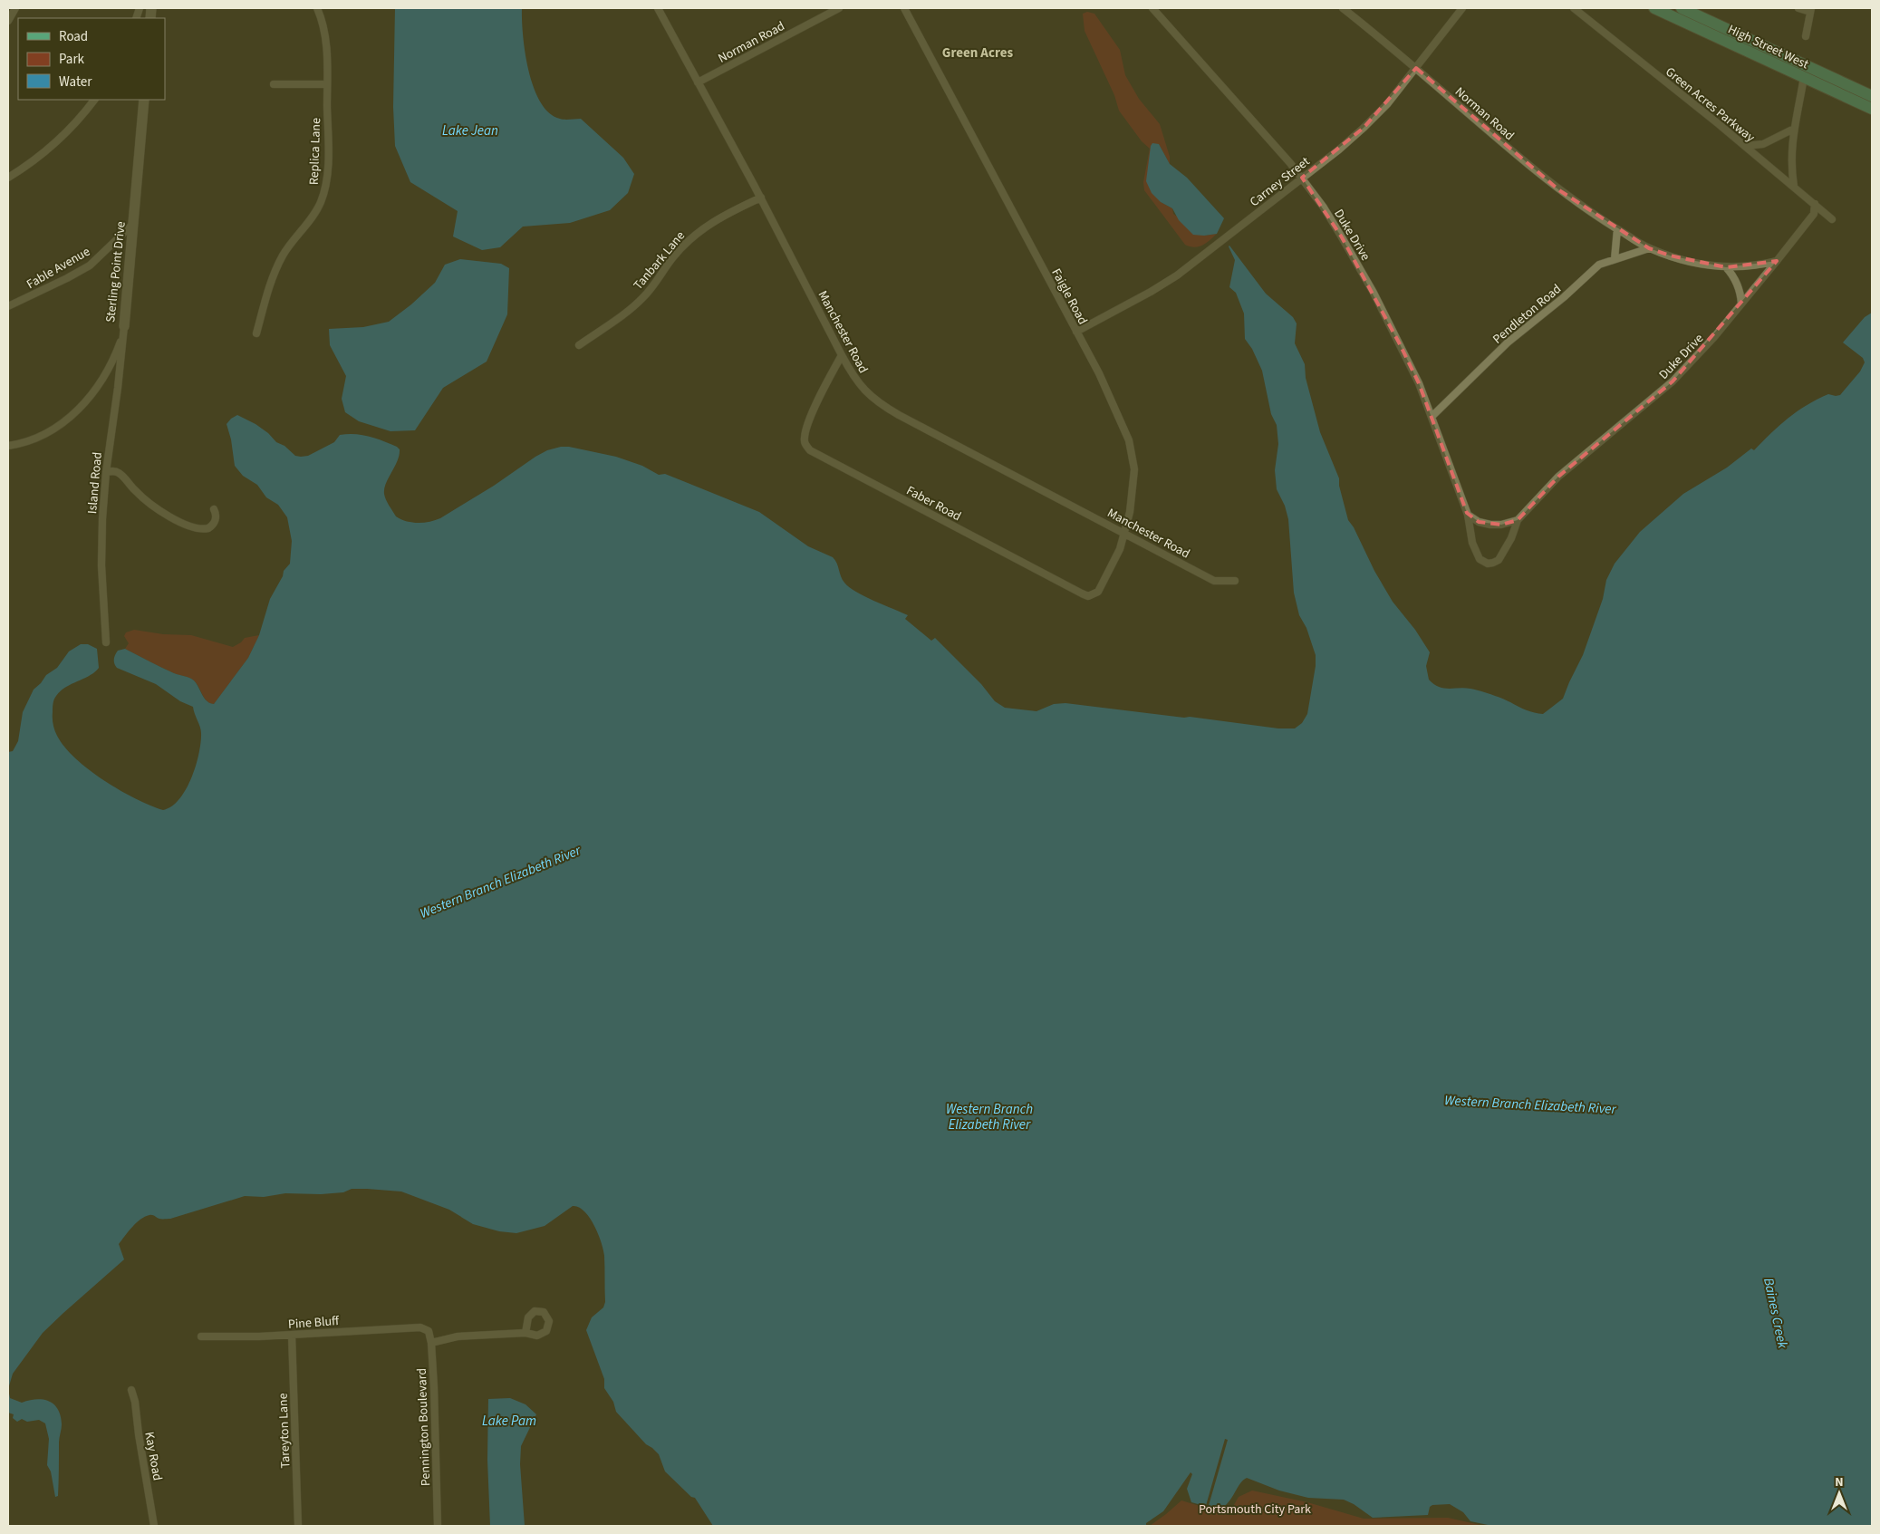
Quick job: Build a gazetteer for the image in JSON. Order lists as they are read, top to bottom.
{
  "streets": {
    "main road": ["High Street West"],
    "street": [
      "Norman Road",
      "Green Acres Parkway",
      "Replica Lane",
      "Carney Street",
      "Duke Drive",
      "Tanbark Lane",
      "Fable Avenue",
      "Sterling Point Drive",
      "Faigle Road",
      "Pendleton Road",
      "Manchester Road",
      "Island Road",
      "Faber Road",
      "Pine Bluff",
      "Pennington Boulevard",
      "Tareyton Lane",
      "Kay Road"
    ]
  },
  "crossings": [
    ["Norman Road", "Carney Street"],
    ["Norman Road", "Duke Drive"],
    ["Norman Road", "Pendleton Road"],
    ["Norman Road", "Manchester Road"],
    ["Green Acres Parkway", "Duke Drive"],
    ["Carney Street", "Duke Drive"],
    ["Carney Street", "Faigle Road"],
    ["Duke Drive", "Pendleton Road"],
    ["Tanbark Lane", "Manchester Road"],
    ["Fable Avenue", "Sterling Point Drive"],
    ["Sterling Point Drive", "Island Road"],
    ["Faigle Road", "Manchester Road"],
    ["Faigle Road", "Faber Road"],
    ["Manchester Road", "Faber Road"],
    ["Pine Bluff", "Pennington Boulevard"],
    ["Pine Bluff", "Tareyton Lane"]
  ],
  "districts": ["Green Acres"],
  "water": [
    "Lake Jean",
    "Western Branch Elizabeth River",
    "Baines Creek",
    "Lake Pam"
  ],
  "parks": ["Portsmouth City Park"],
  "legend": ["Road", "Park", "Water"],
  "north": "top"
}
